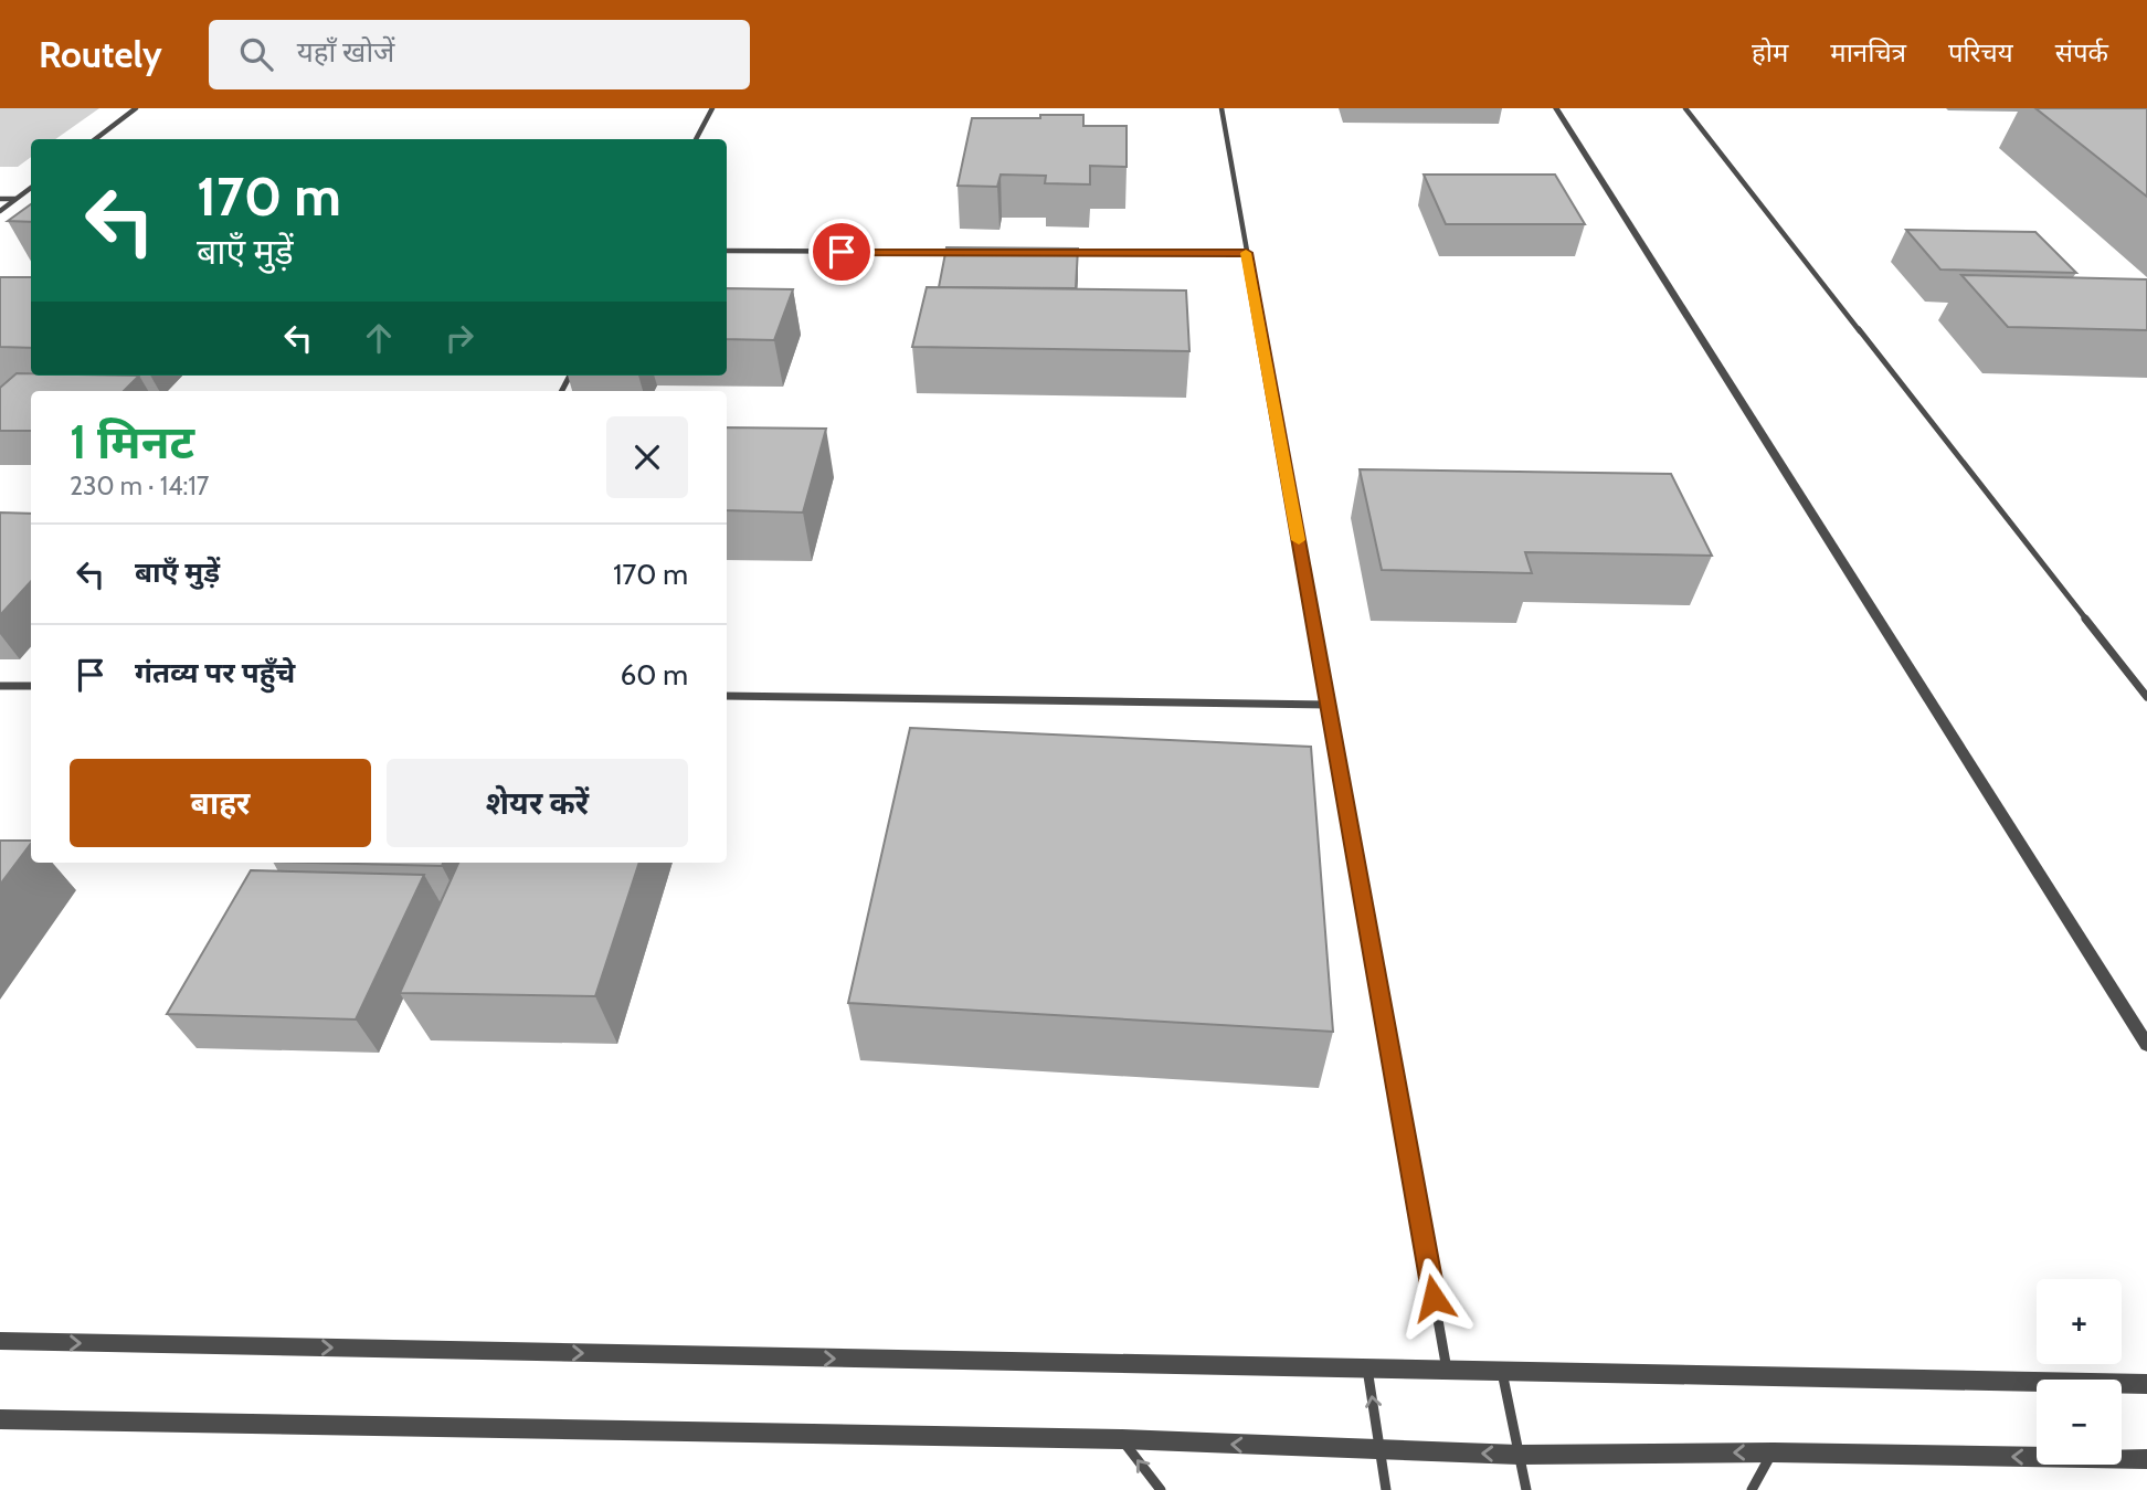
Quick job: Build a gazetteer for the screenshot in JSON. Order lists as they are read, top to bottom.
{
  "page": {
    "header": "Routely",
    "search": "यहाँ खोजें",
    "nav": [
      "होम",
      "मानचित्र",
      "परिचय",
      "संपर्क"
    ],
    "turn": ["170 m", "बाएँ मुड़ें"],
    "heading": ["1 मिनट", "230 m · 14:17"],
    "list": [
      {
        "name": "बाएँ मुड़ें",
        "value": "170 m"
      },
      {
        "name": "गंतव्य पर पहुँचे",
        "value": "60 m"
      }
    ],
    "buttons": ["बाहर", "शेयर करें"],
    "map_buttons": ["+", "−"]
  }
}
